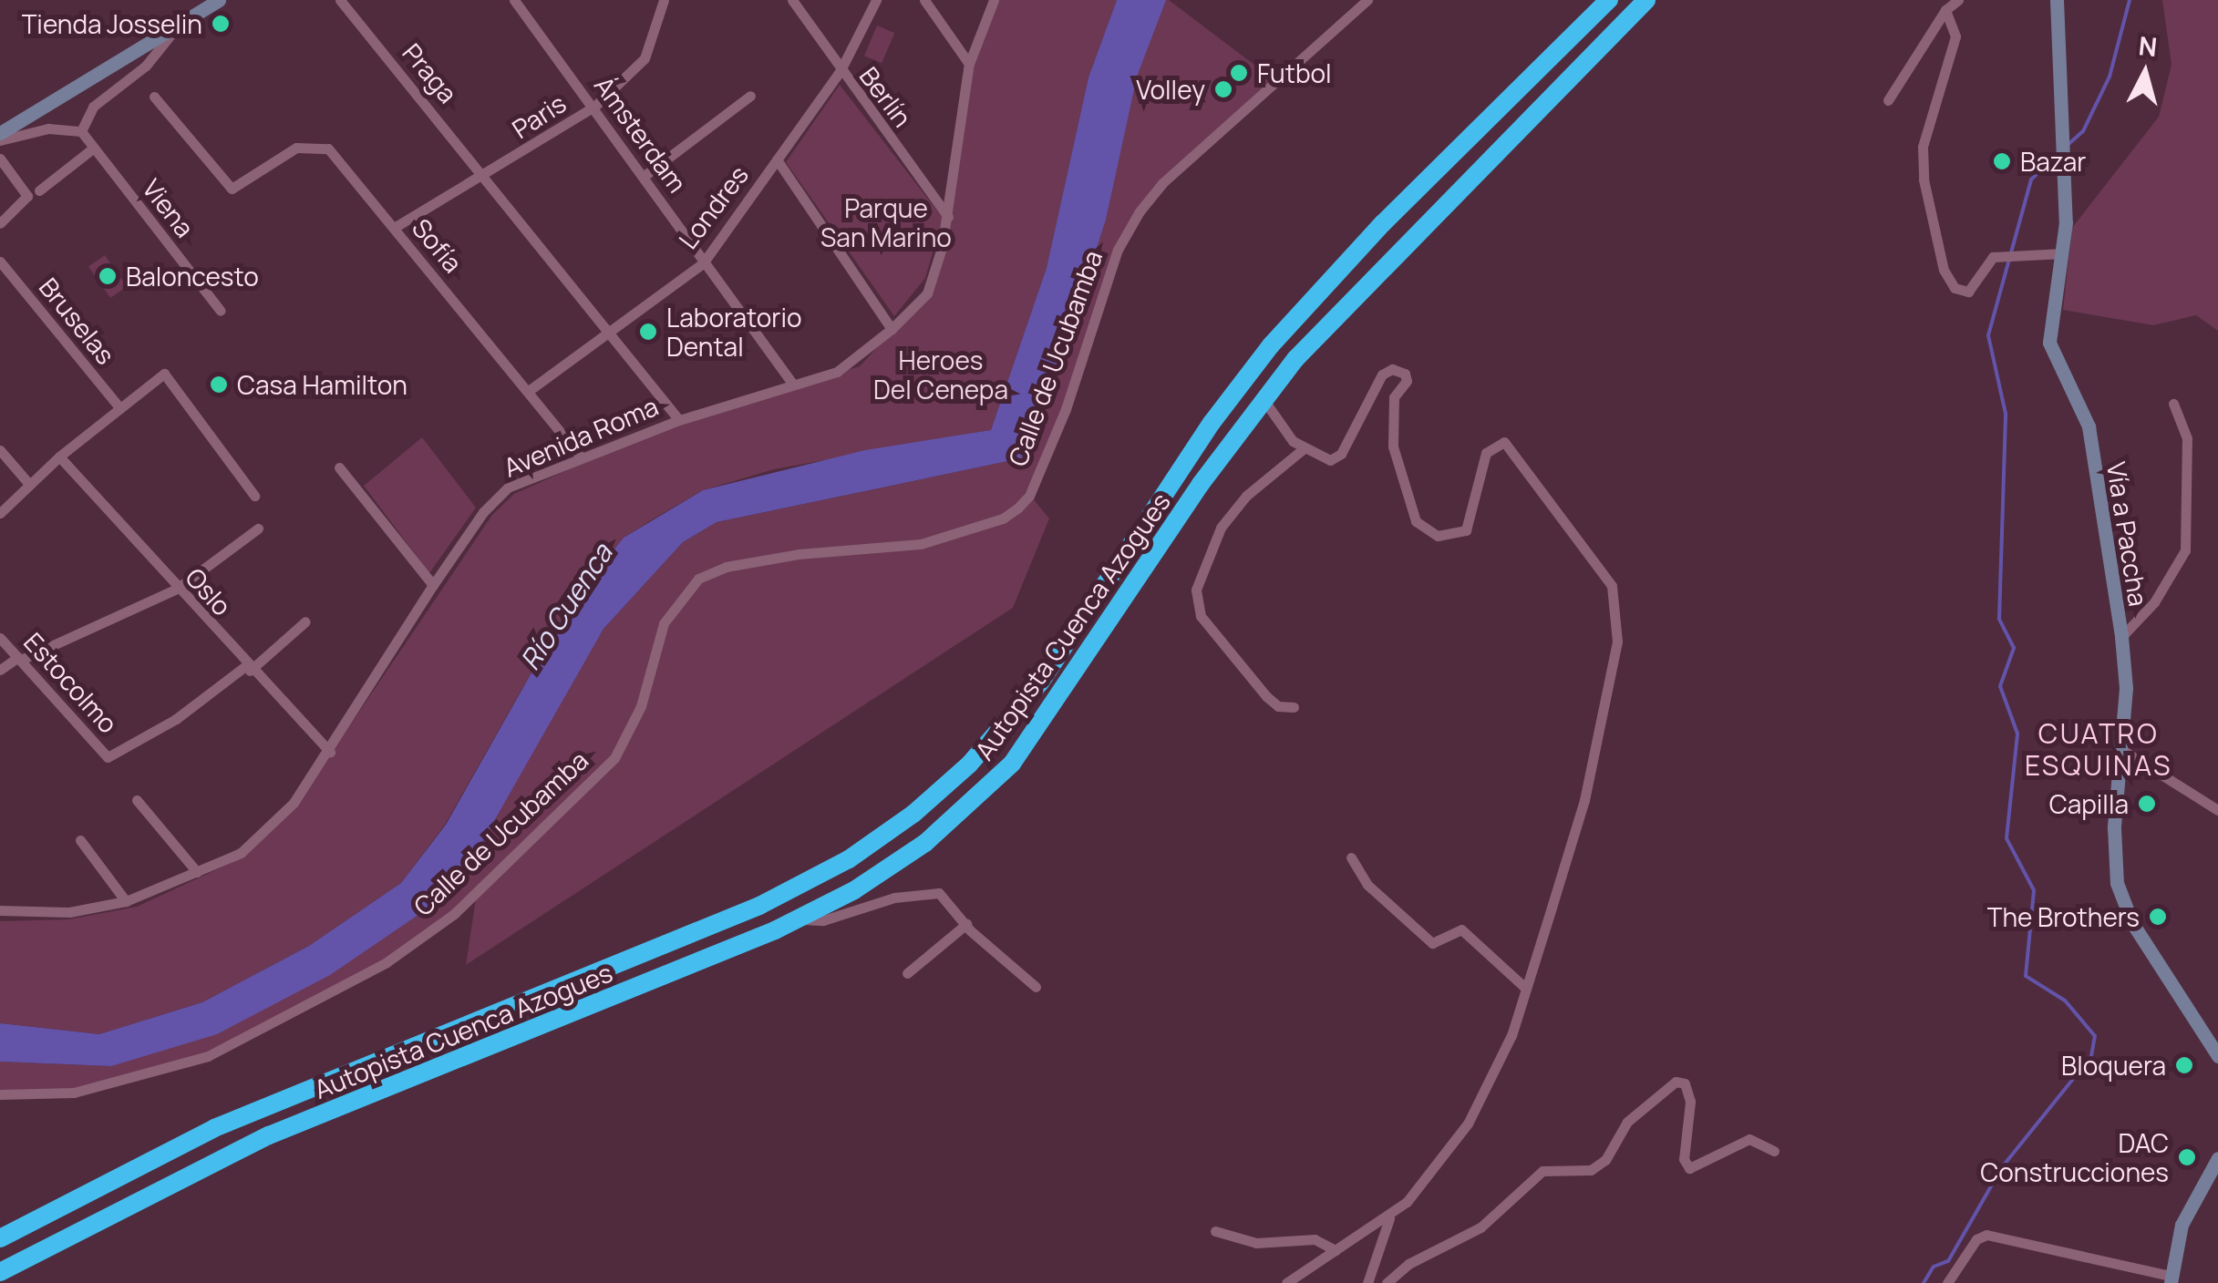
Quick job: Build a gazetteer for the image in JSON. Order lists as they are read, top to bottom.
{
  "streets": {
    "highway": ["Autopista Cuenca Azogues"],
    "main road": ["Vía a Paccha"],
    "street": [
      "Praga",
      "Berlín",
      "Paris",
      "Ámsterdam",
      "Londres",
      "Viena",
      "Sofía",
      "Bruselas",
      "Calle de Ucubamba",
      "Avenida Roma",
      "Oslo",
      "Estocolmo"
    ]
  },
  "crossings": [
    ["Praga", "Paris"],
    ["Praga", "Londres"],
    ["Praga", "Avenida Roma"],
    ["Berlín", "Londres"],
    ["Berlín", "Avenida Roma"],
    ["Paris", "Ámsterdam"],
    ["Paris", "Sofía"],
    ["Ámsterdam", "Londres"],
    ["Ámsterdam", "Avenida Roma"],
    ["Londres", "Sofía"],
    ["Sofía", "Avenida Roma"],
    ["Avenida Roma", "Oslo"],
    ["Oslo", "Estocolmo"]
  ],
  "districts": ["CUATRO ESQUINAS"],
  "water": ["Río Cuenca"],
  "parks": ["Parque San Marino", "Heroes Del Cenepa"],
  "places": [
    "Tienda Josselin",
    "Futbol",
    "Volley",
    "Bazar",
    "Baloncesto",
    "Laboratorio Dental",
    "Casa Hamilton",
    "Capilla",
    "The Brothers",
    "Bloquera",
    "DAC Construcciones"
  ],
  "north": "top"
}
